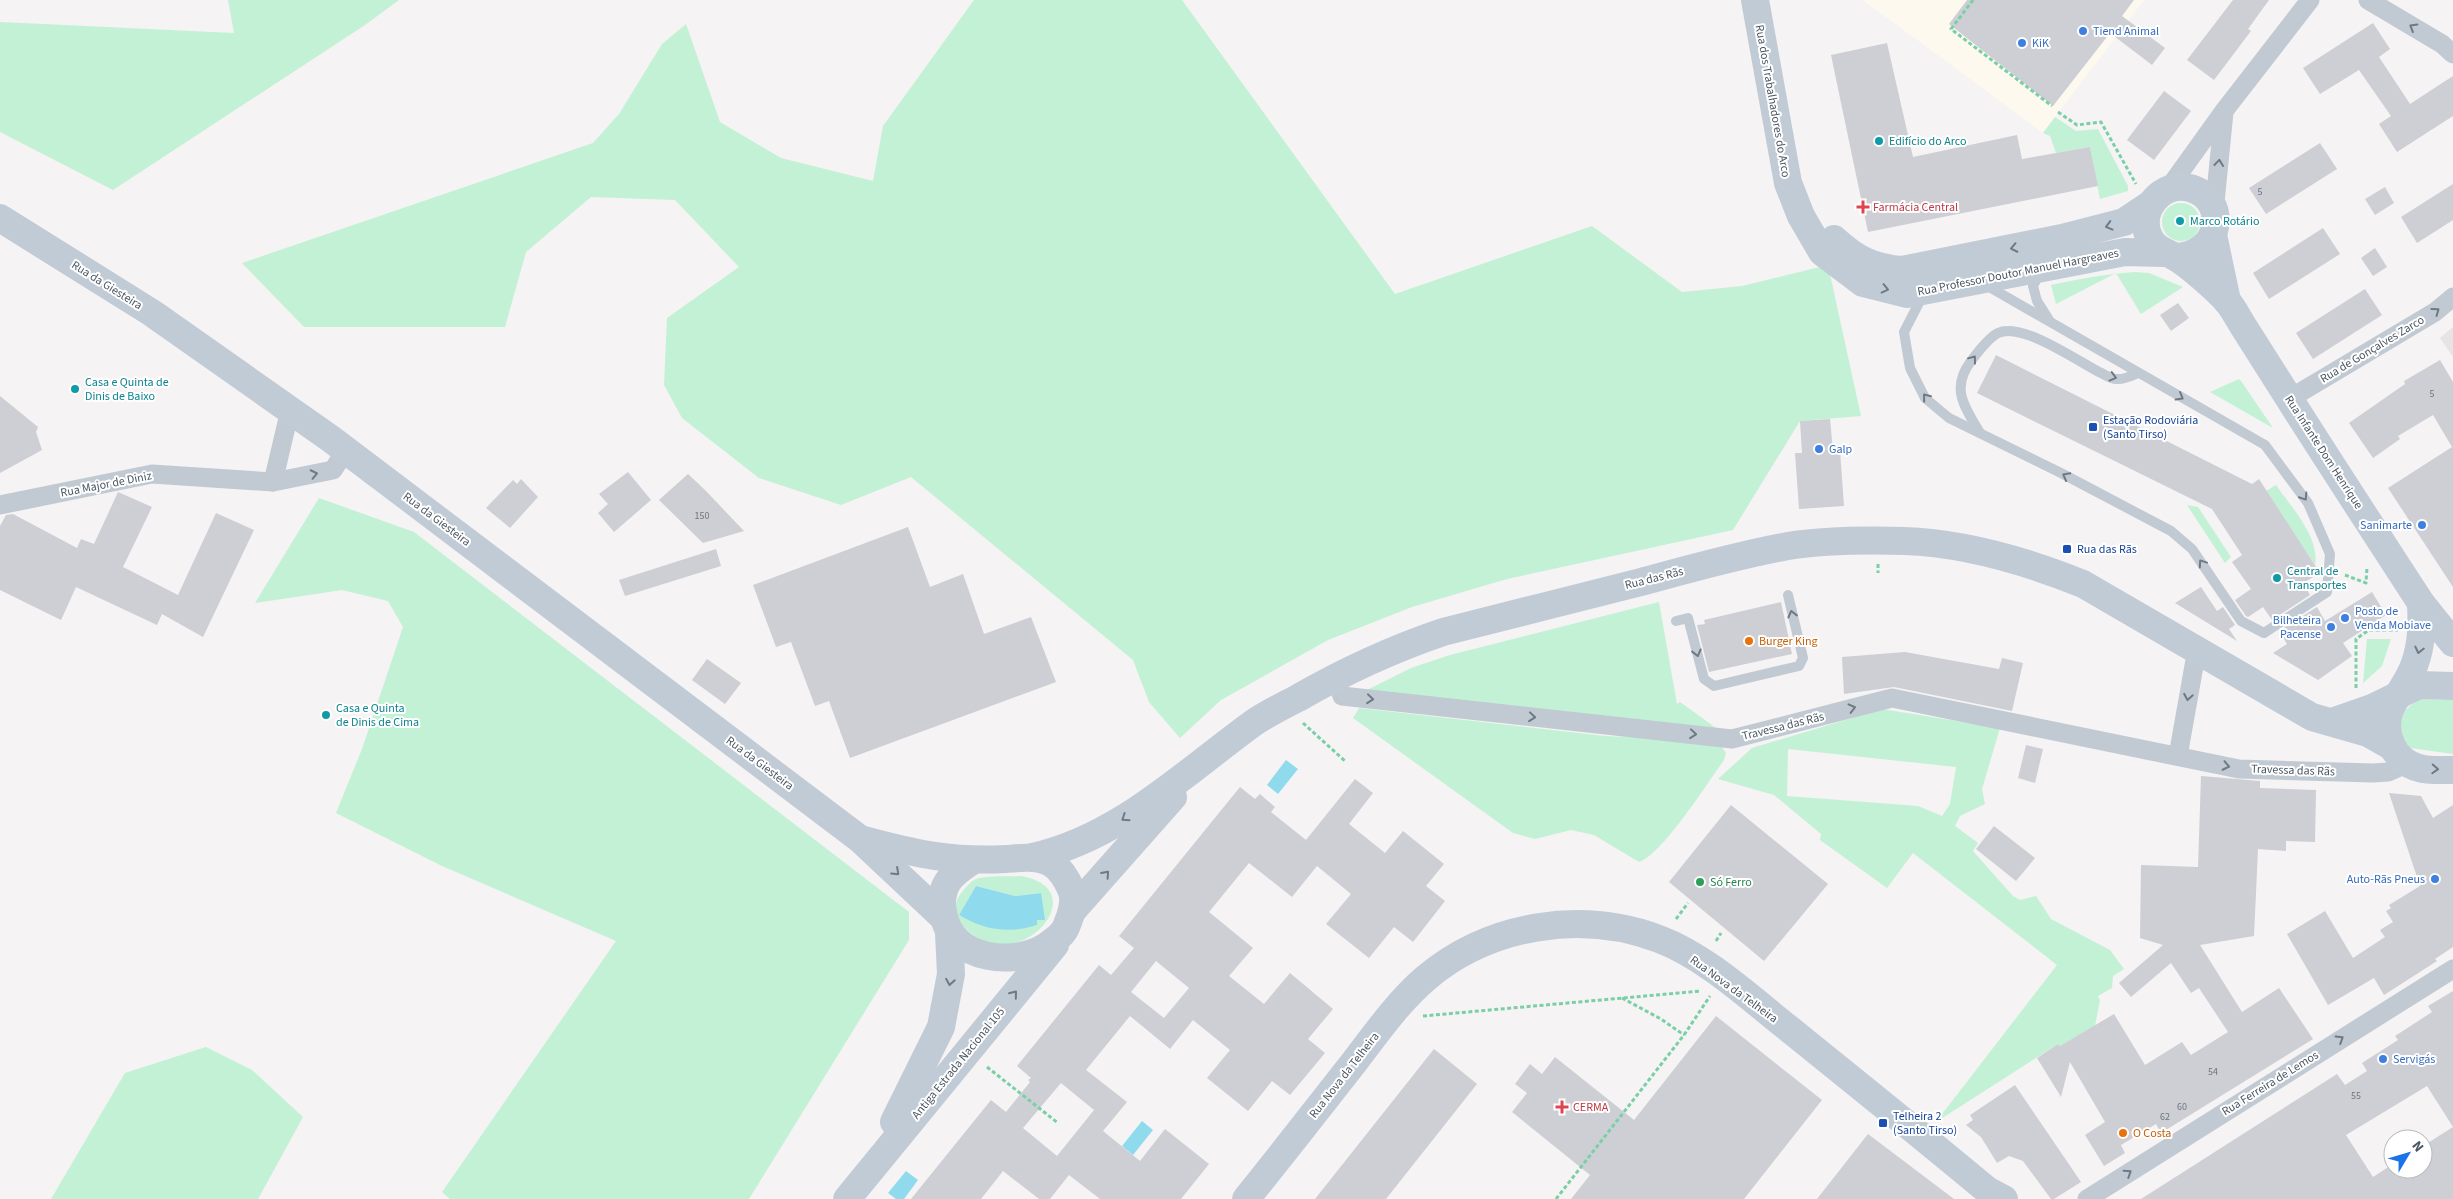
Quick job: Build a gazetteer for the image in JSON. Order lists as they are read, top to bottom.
{
  "streets": {
    "main road": [
      "Rua dos Trabalhadores do Arco",
      "Rua Professor Doutor Manuel Hargreaves",
      "Rua da Giesteira",
      "Rua Infante Dom Henrique",
      "Rua das Rãs",
      "Rua Nova da Telheira",
      "Antiga Estrada Nacional 105"
    ],
    "street": [
      "Rua de Gonçalves Zarco",
      "Rua Major de Diniz",
      "Travessa das Rãs",
      "Rua Ferreira de Lemos"
    ]
  },
  "crossings": [
    ["Rua dos Trabalhadores do Arco", "Rua Professor Doutor Manuel Hargreaves"],
    ["Rua da Giesteira", "Rua Major de Diniz"],
    ["Rua de Gonçalves Zarco", "Rua Infante Dom Henrique"],
    ["Rua Infante Dom Henrique", "Rua das Rãs"],
    ["Rua Infante Dom Henrique", "Travessa das Rãs"],
    ["Rua das Rãs", "Travessa das Rãs"],
    ["Rua das Rãs", "Antiga Estrada Nacional 105"],
    ["Travessa das Rãs", "Antiga Estrada Nacional 105"]
  ],
  "one_way": ["Rua de Gonçalves Zarco", "Travessa das Rãs", "Rua Ferreira de Lemos"],
  "places": {
    "other": [
      "Tiend Animal",
      "KiK",
      "Edifício do Arco",
      "Marco Rotário",
      "Casa e Quinta de Dinis de Baixo",
      "Galp",
      "Sanimarte",
      "Central de Transportes",
      "Posto de Venda Mobiave",
      "Bilheteira Pacense",
      "Burger King",
      "Casa e Quinta de Dinis de Cima",
      "Auto-Rãs Pneus",
      "Só Ferro",
      "Servigás",
      "O Costa"
    ],
    "health": ["Farmácia Central", "CERMA"],
    "transit": ["Estação Rodoviária (Santo Tirso)", "Rua das Rãs", "Telheira 2 (Santo Tirso)"]
  },
  "house_numbers": [
    "5",
    "5",
    "150",
    "54",
    "55",
    "60",
    "62"
  ],
  "north": "top right"
}
